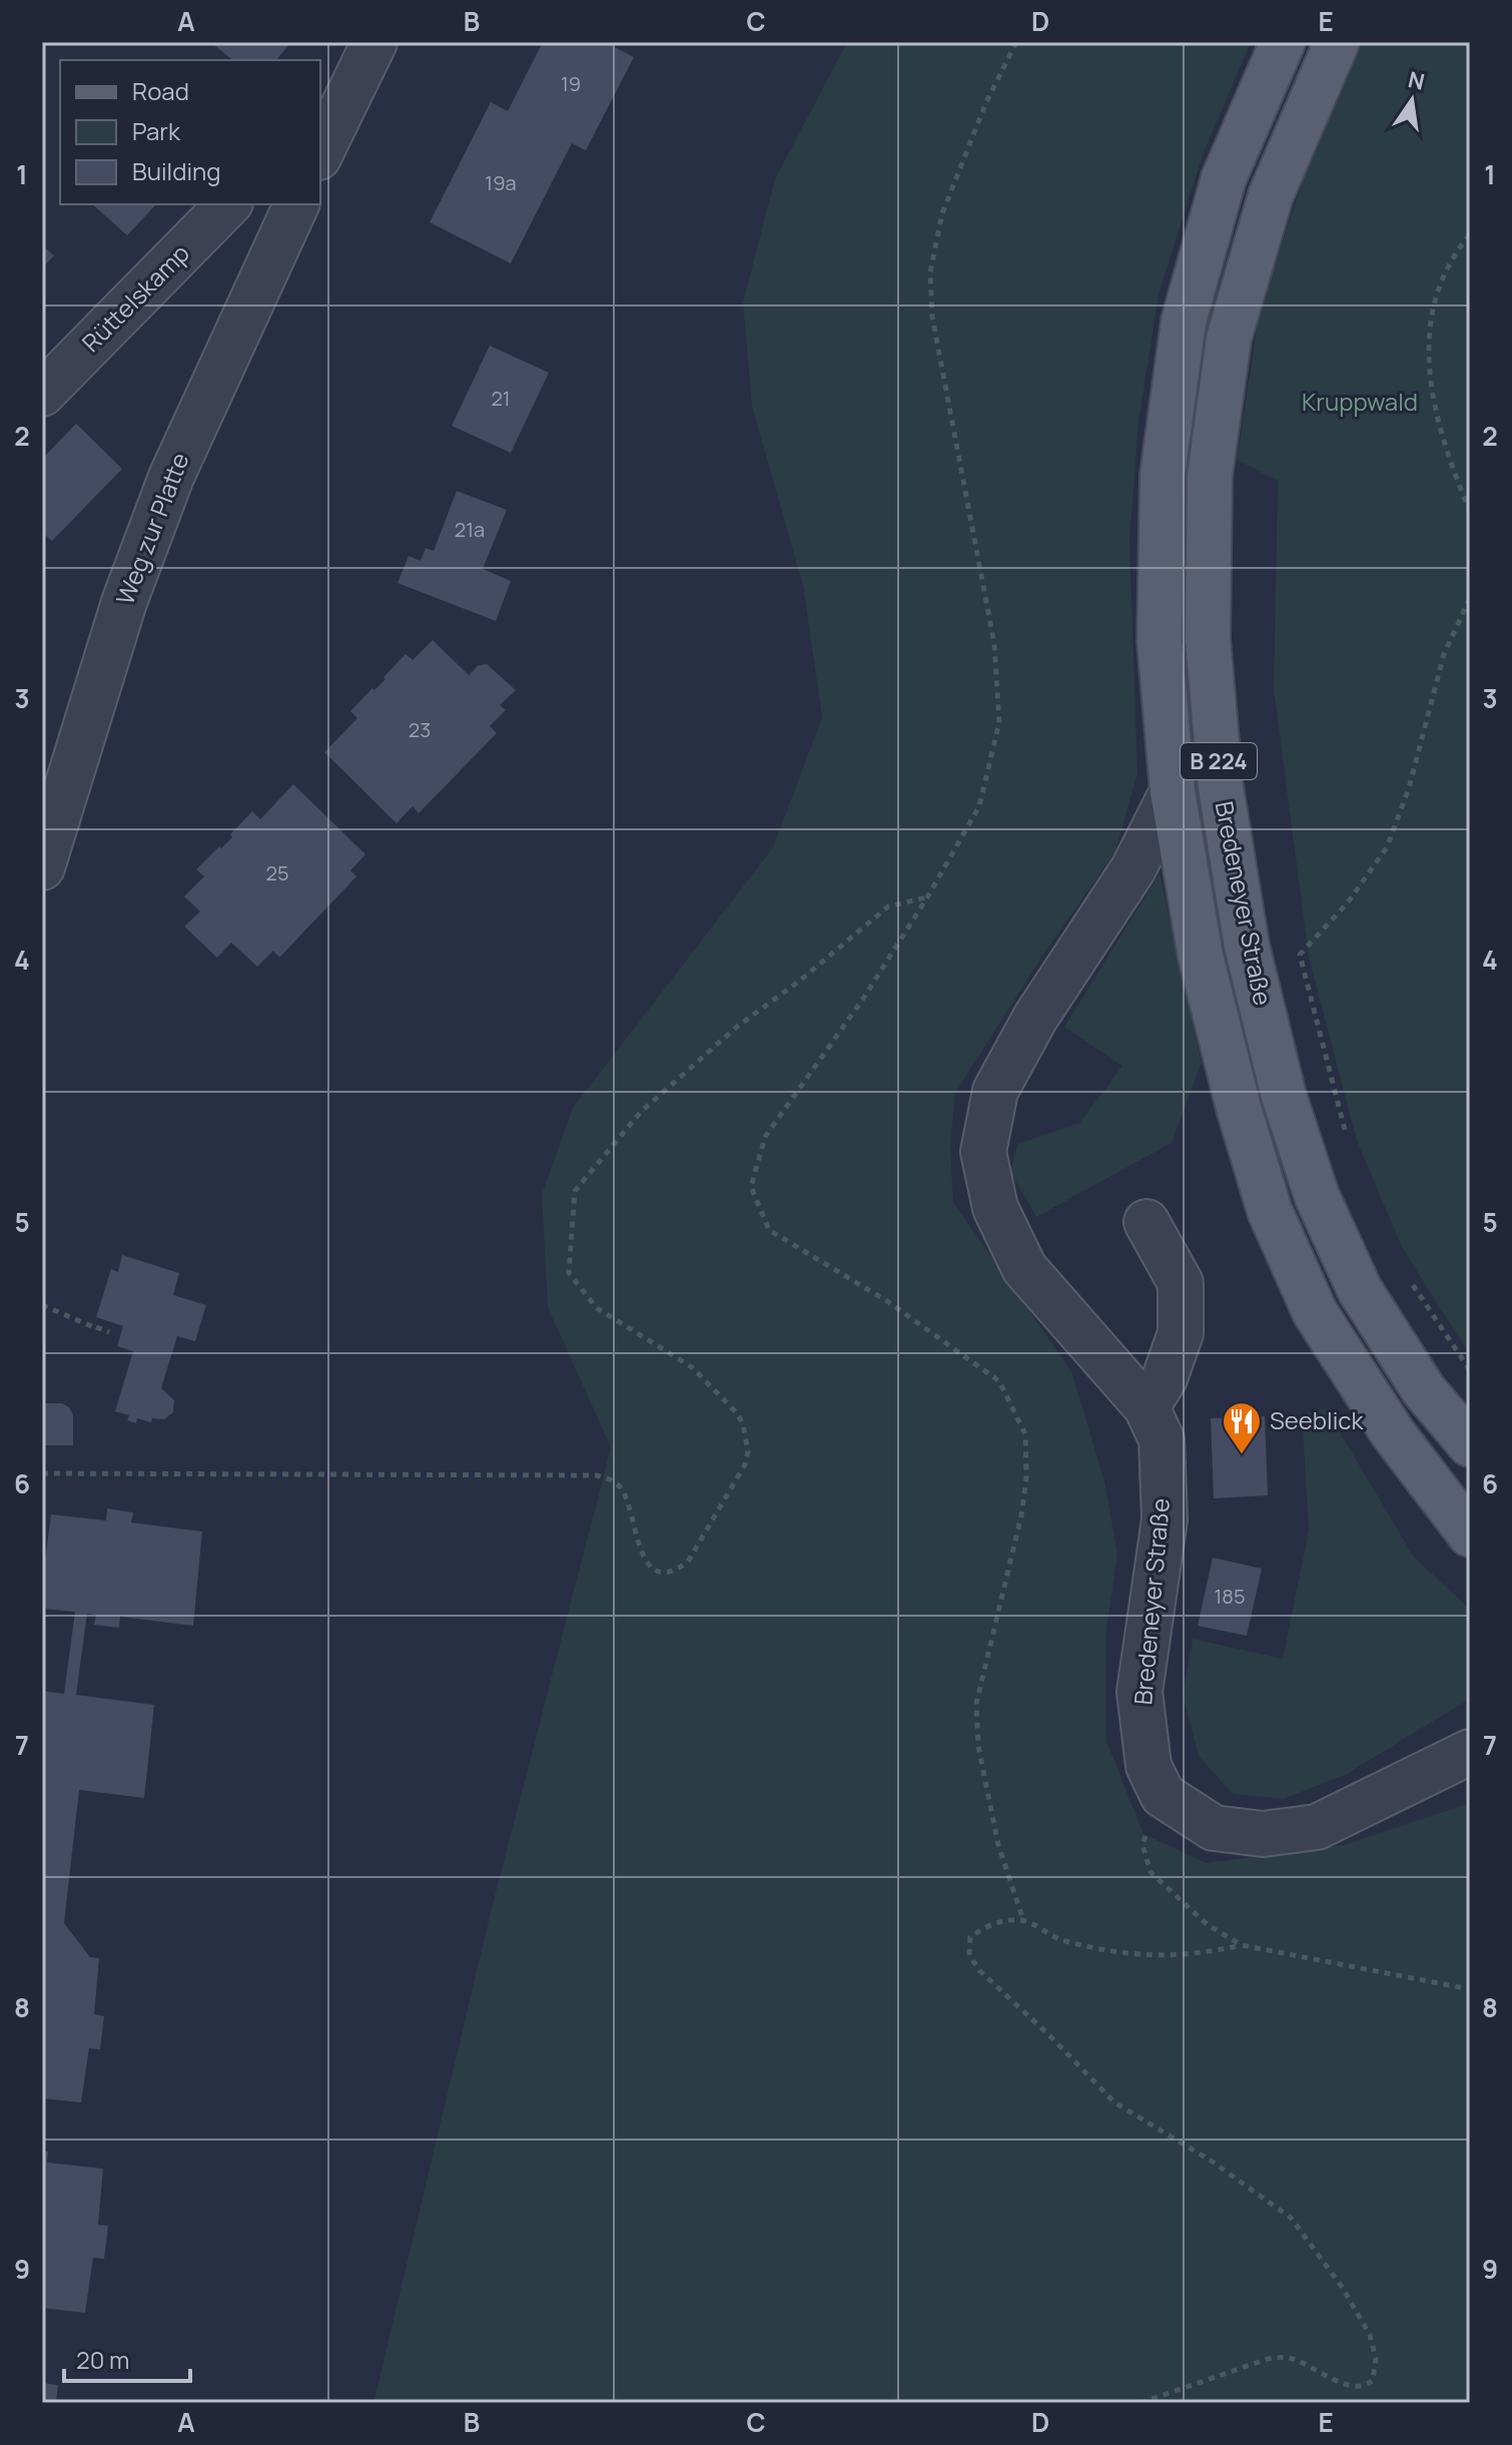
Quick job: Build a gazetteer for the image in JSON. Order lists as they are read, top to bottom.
{
  "streets": {
    "main road": ["B 224", "Bredeneyer Straße"],
    "street": ["Rüttelskamp", "Weg zur Platte"]
  },
  "parks": ["Kruppwald"],
  "places": {
    "restaurant": ["Seeblick"]
  },
  "house_numbers": [
    "19",
    "19a",
    "21",
    "21a",
    "23",
    "25",
    "185"
  ],
  "legend": ["Road", "Park", "Building"],
  "scale_bar": "20 m",
  "north": "top",
  "grid": {
    "columns": [
      "A",
      "B",
      "C",
      "D",
      "E"
    ],
    "rows": [
      "1",
      "2",
      "3",
      "4",
      "5",
      "6",
      "7",
      "8",
      "9"
    ]
  }
}
